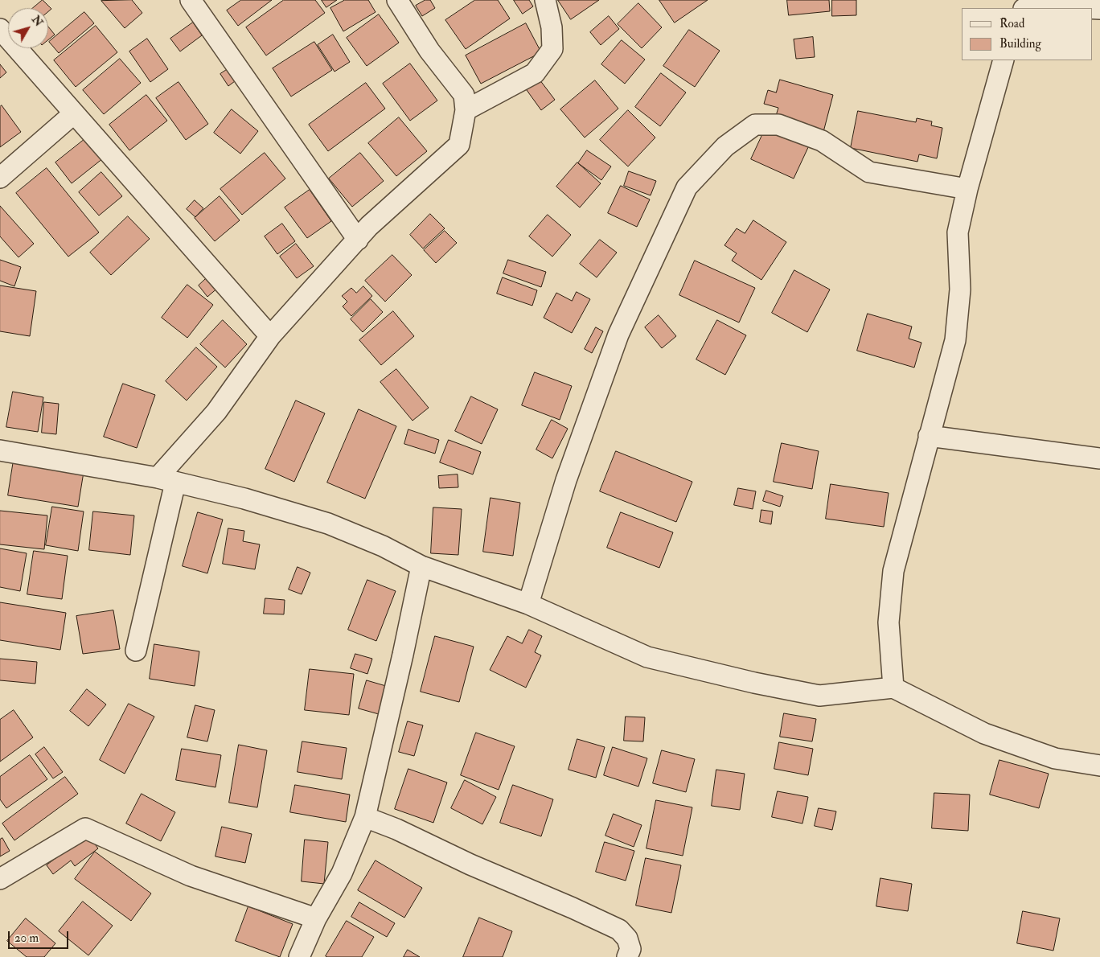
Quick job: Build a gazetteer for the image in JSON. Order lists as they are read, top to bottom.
{
  "legend": ["Road", "Building"],
  "scale_bar": "20 m",
  "north": "top right"
}
